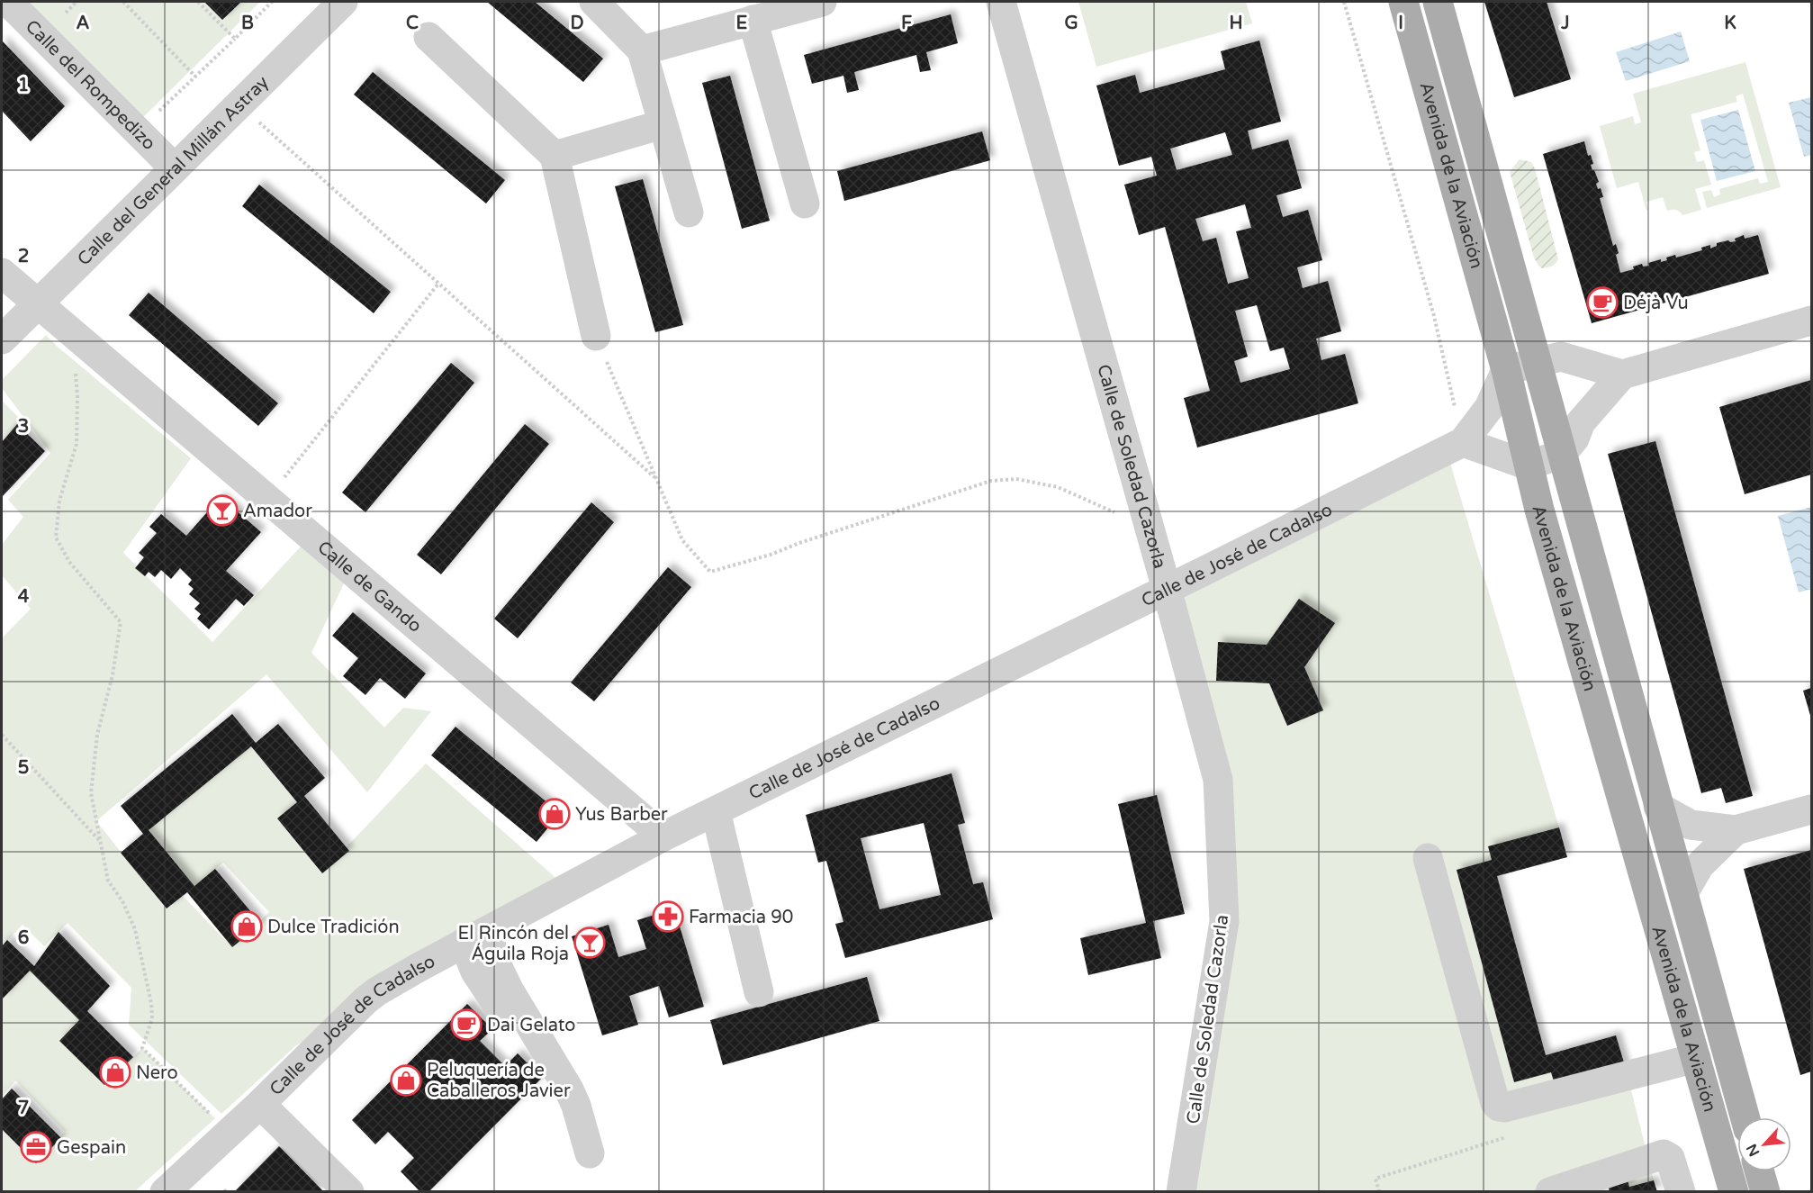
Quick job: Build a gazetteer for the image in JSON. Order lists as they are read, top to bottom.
{
  "streets": {
    "main road": ["Avenida de la Aviación"],
    "street": [
      "Calle del Rompedizo",
      "Calle del General Millán Astray",
      "Calle de Soledad Cazorla",
      "Calle de José de Cadalso",
      "Calle de Gando"
    ]
  },
  "crossings": [
    ["Calle del Rompedizo", "Calle del General Millán Astray"],
    ["Calle del General Millán Astray", "Calle de Gando"],
    ["Avenida de la Aviación", "Calle de José de Cadalso"],
    ["Calle de Soledad Cazorla", "Calle de José de Cadalso"],
    ["Calle de José de Cadalso", "Calle de Gando"]
  ],
  "places": {
    "cafe": ["Déjà Vu", "Dai Gelato"],
    "bar": ["Amador", "El Rincón del Águila Roja"],
    "shop": [
      "Yus Barber",
      "Dulce Tradición",
      "Nero",
      "Peluquería de Caballeros Javier"
    ],
    "pharmacy": ["Farmacia 90"],
    "office": ["Gespain"]
  },
  "north": "bottom left",
  "grid": {
    "columns": [
      "A",
      "B",
      "C",
      "D",
      "E",
      "F",
      "G",
      "H",
      "I",
      "J",
      "K"
    ],
    "rows": [
      "1",
      "2",
      "3",
      "4",
      "5",
      "6",
      "7"
    ]
  }
}
